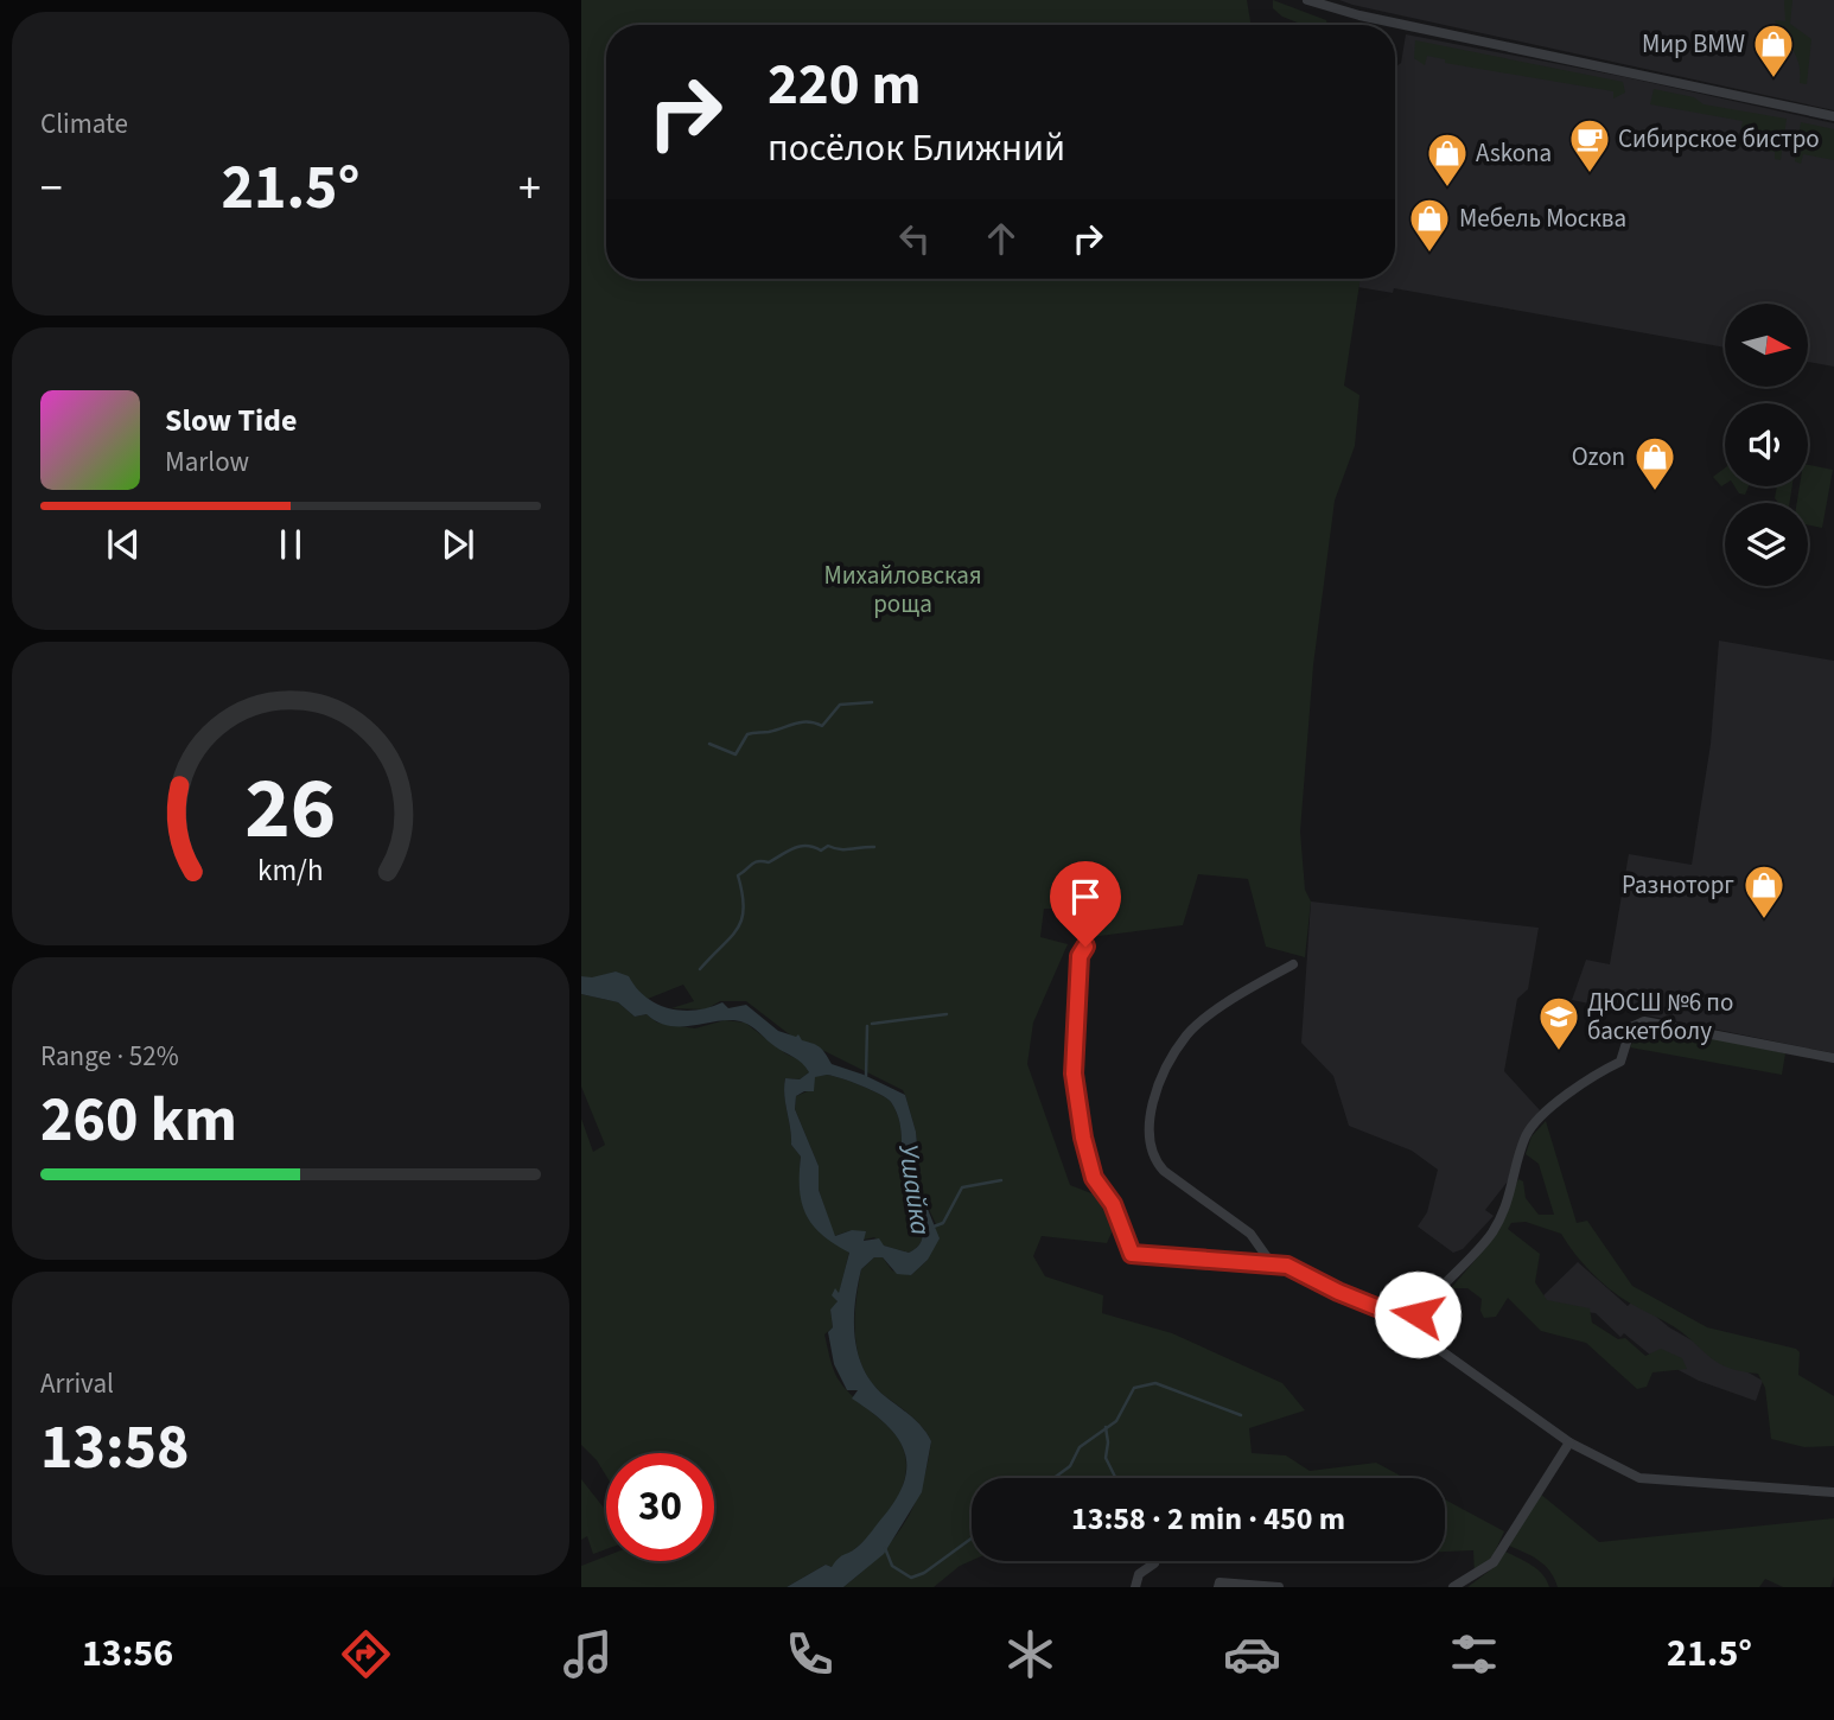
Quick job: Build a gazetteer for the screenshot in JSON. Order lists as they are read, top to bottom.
{
  "water": ["Ушайка"],
  "parks": ["Михайловская роща"],
  "places": {
    "shop": [
      "Мир BMW",
      "Askona",
      "Мебель Москва",
      "Ozon",
      "Разноторг"
    ],
    "cafe": ["Сибирское бистро"],
    "school or university": ["ДЮСШ №6 по баскетболу"]
  },
  "north": "right",
  "page": {
    "tile": [
      "Climate",
      ["Range · 52%", "260 km"],
      ["Arrival", "13:58"]
    ],
    "turn": ["220 m", "посёлок Ближний"],
    "heat": ["−", "21.5°", "+"],
    "song": ["Slow Tide", "Marlow"],
    "limit": "30",
    "trip": "13:58 · 2 min · 450 m",
    "tabs": ["13:56", "21.5°"],
    "gauge": ["26", "km/h"]
  }
}
